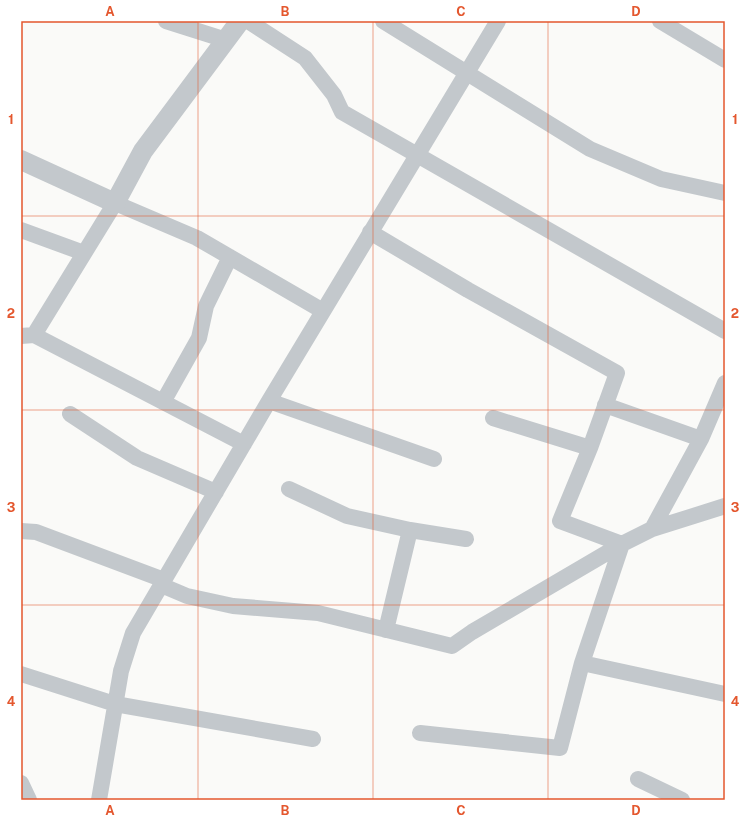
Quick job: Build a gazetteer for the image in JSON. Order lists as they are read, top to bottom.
{
  "grid": {
    "columns": [
      "A",
      "B",
      "C",
      "D"
    ],
    "rows": [
      "1",
      "2",
      "3",
      "4"
    ]
  }
}
